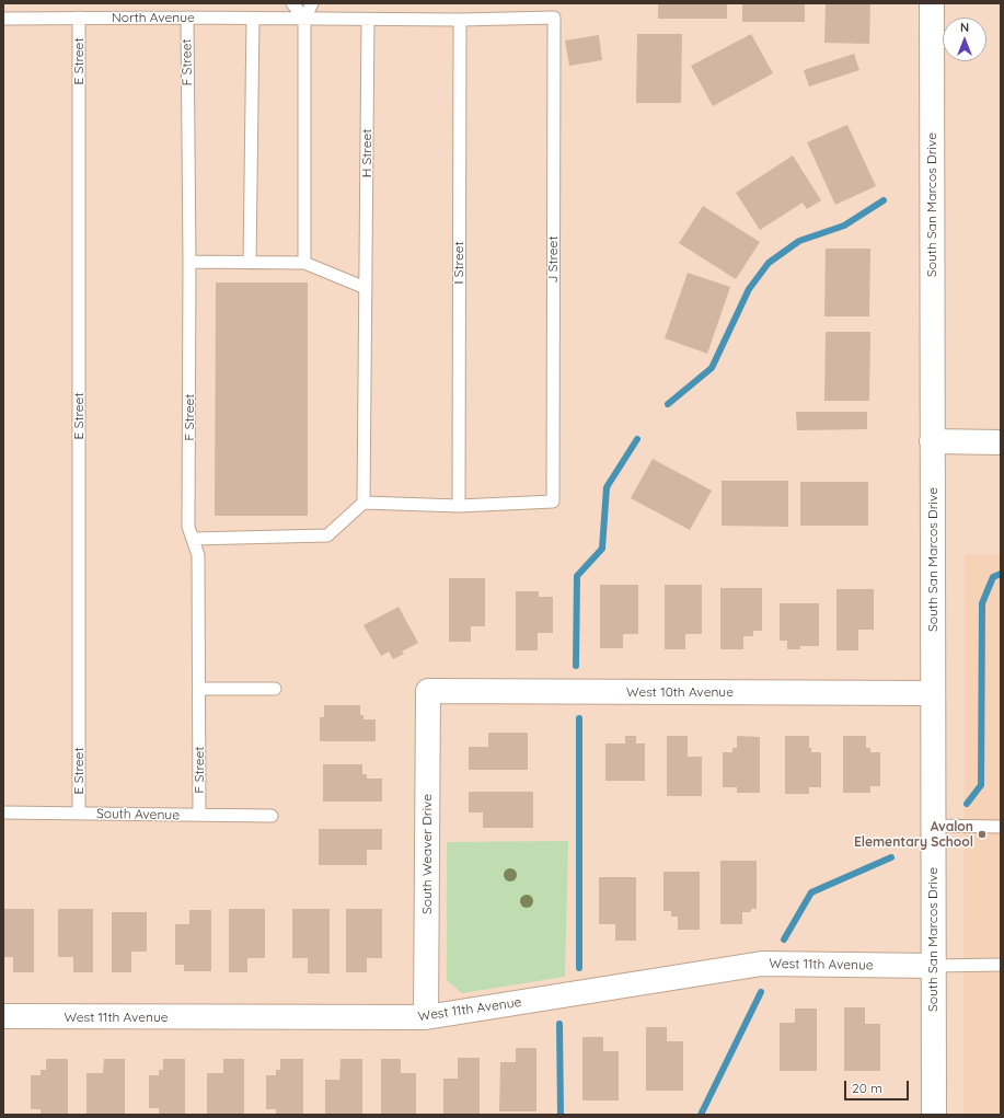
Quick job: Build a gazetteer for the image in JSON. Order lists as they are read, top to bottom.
{
  "streets": {
    "street": [
      "South San Marcos Drive",
      "West 10th Avenue",
      "South Weaver Drive",
      "West 11th Avenue"
    ],
    "lane": [
      "North Avenue",
      "E Street",
      "F Street",
      "H Street",
      "J Street",
      "I Street",
      "South Avenue"
    ]
  },
  "crossings": [
    ["North Avenue", "E Street"],
    ["North Avenue", "F Street"],
    ["North Avenue", "H Street"],
    ["North Avenue", "J Street"],
    ["North Avenue", "I Street"],
    ["E Street", "South Avenue"],
    ["F Street", "South Avenue"],
    ["South San Marcos Drive", "West 10th Avenue"],
    ["South San Marcos Drive", "West 11th Avenue"],
    ["J Street", "I Street"],
    ["West 10th Avenue", "South Weaver Drive"],
    ["South Weaver Drive", "West 11th Avenue"]
  ],
  "places": ["Avalon Elementary School"],
  "scale_bar": "20 m",
  "north": "top"
}
